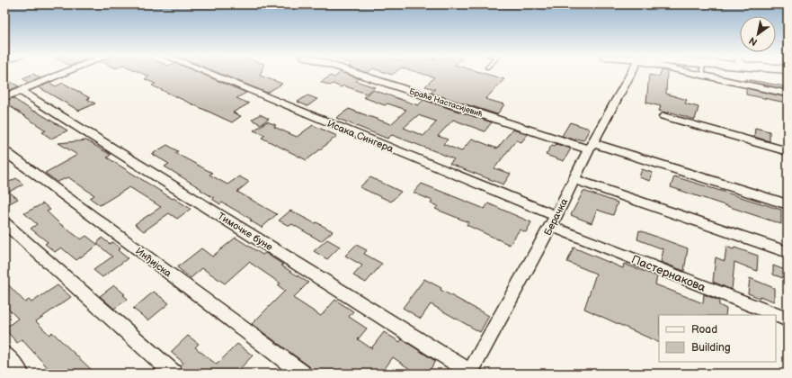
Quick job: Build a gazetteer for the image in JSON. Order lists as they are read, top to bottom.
{
  "streets": {
    "street": [
      "Браће Настасијевић",
      "Исака Сингера",
      "Берачка",
      "Тимочке буне",
      "Инђијска",
      "Пастернакова"
    ]
  },
  "crossings": [
    ["Браће Настасијевић", "Берачка"],
    ["Исака Сингера", "Берачка"],
    ["Исака Сингера", "Пастернакова"],
    ["Берачка", "Тимочке буне"],
    ["Берачка", "Пастернакова"]
  ],
  "legend": ["Road", "Building"],
  "north": "bottom left"
}
